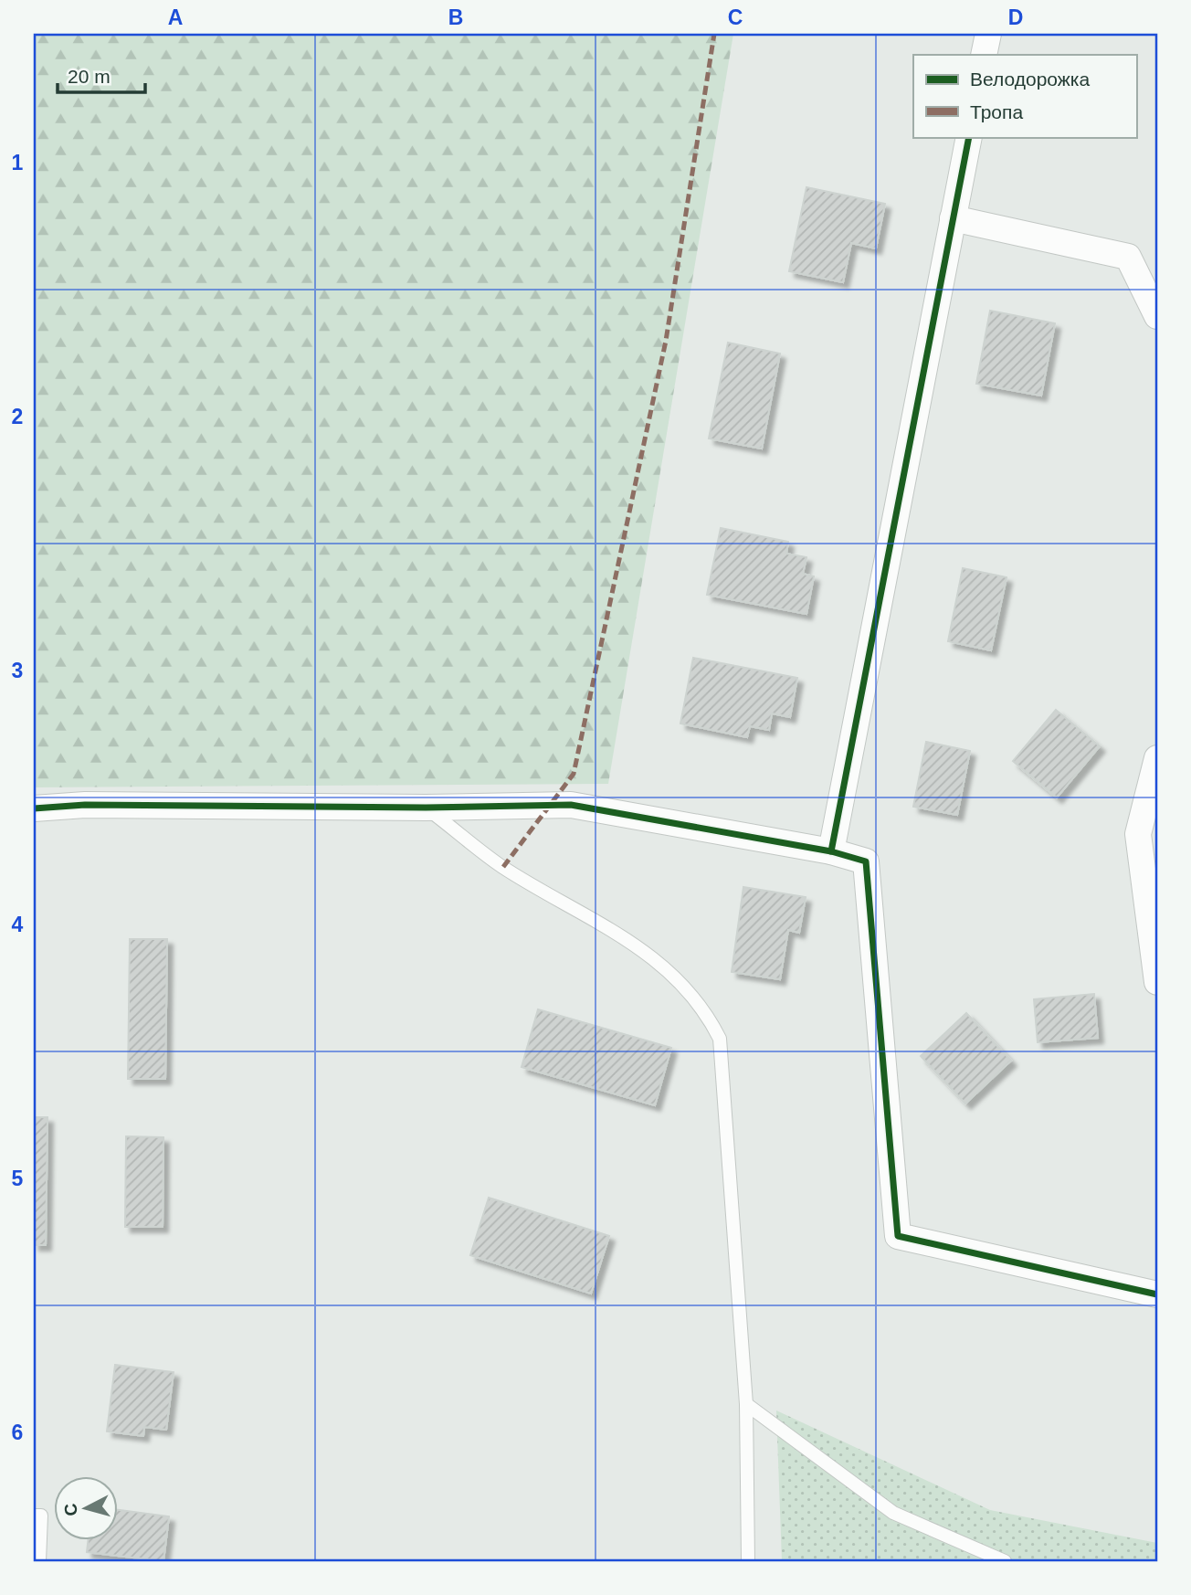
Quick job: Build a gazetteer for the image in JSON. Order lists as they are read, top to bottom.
{
  "legend": ["Велодорожка", "Тропа"],
  "scale_bar": "20 m",
  "north": "left",
  "grid": {
    "columns": [
      "A",
      "B",
      "C",
      "D"
    ],
    "rows": [
      "1",
      "2",
      "3",
      "4",
      "5",
      "6"
    ]
  }
}
